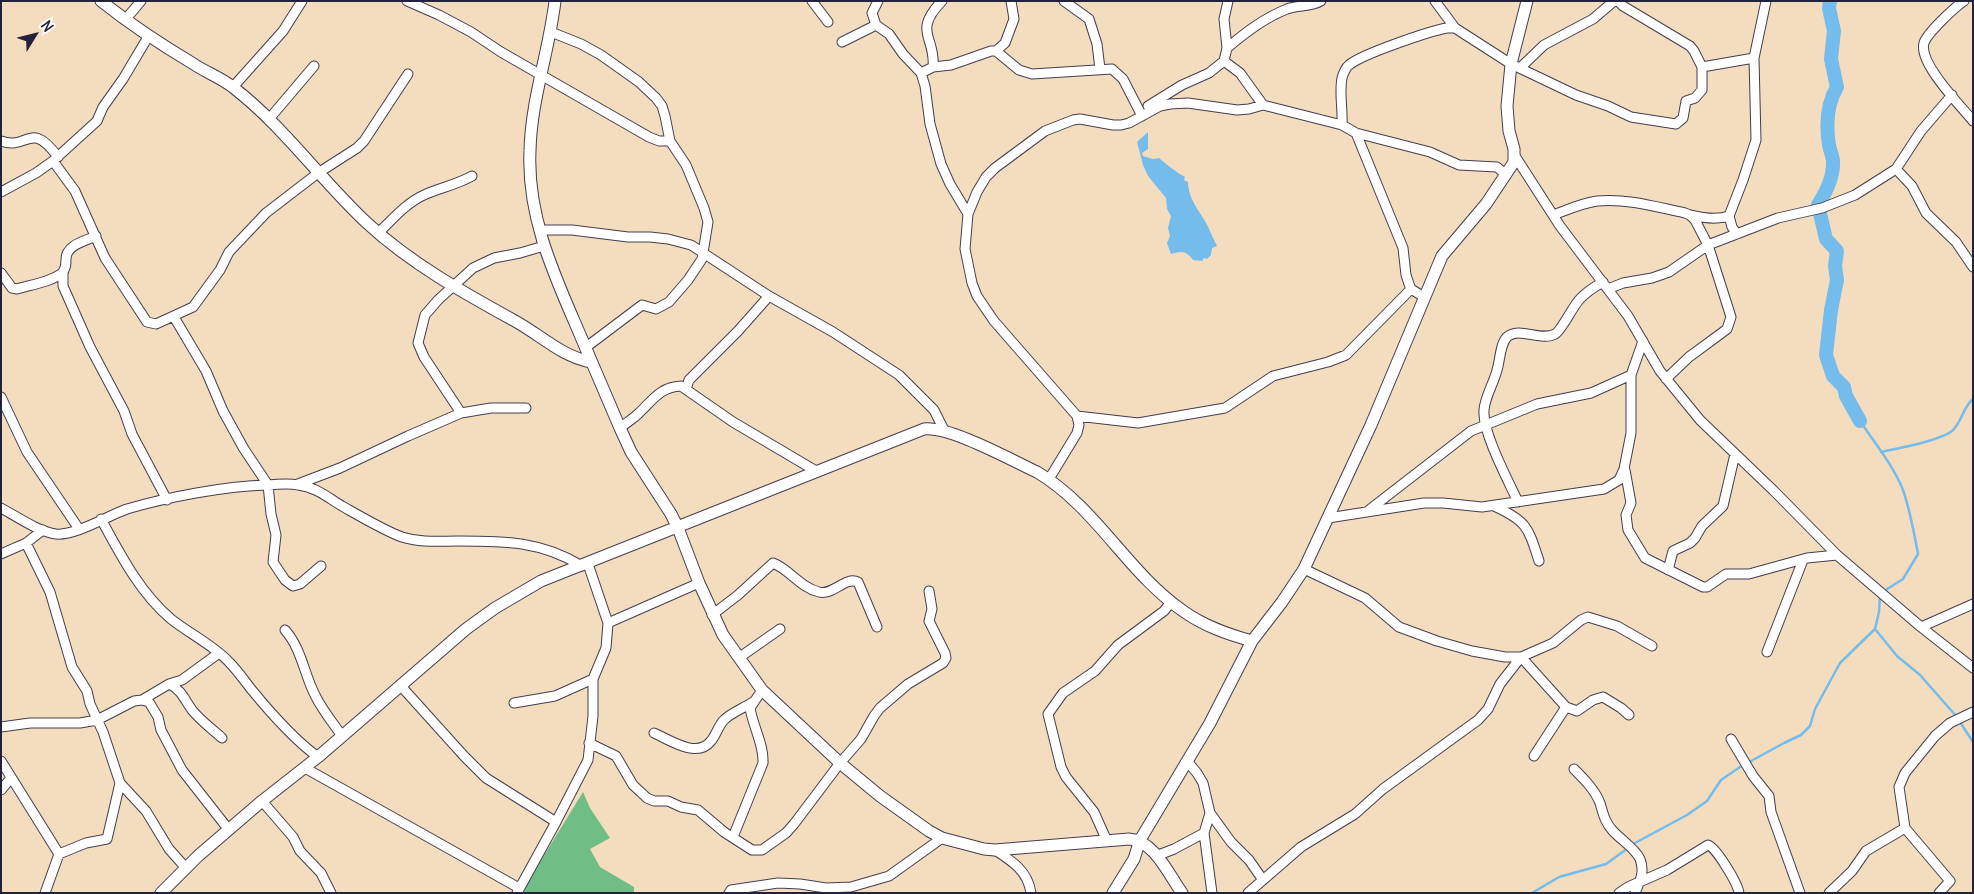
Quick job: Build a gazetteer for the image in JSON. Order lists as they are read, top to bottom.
{
  "north": "top right"
}
